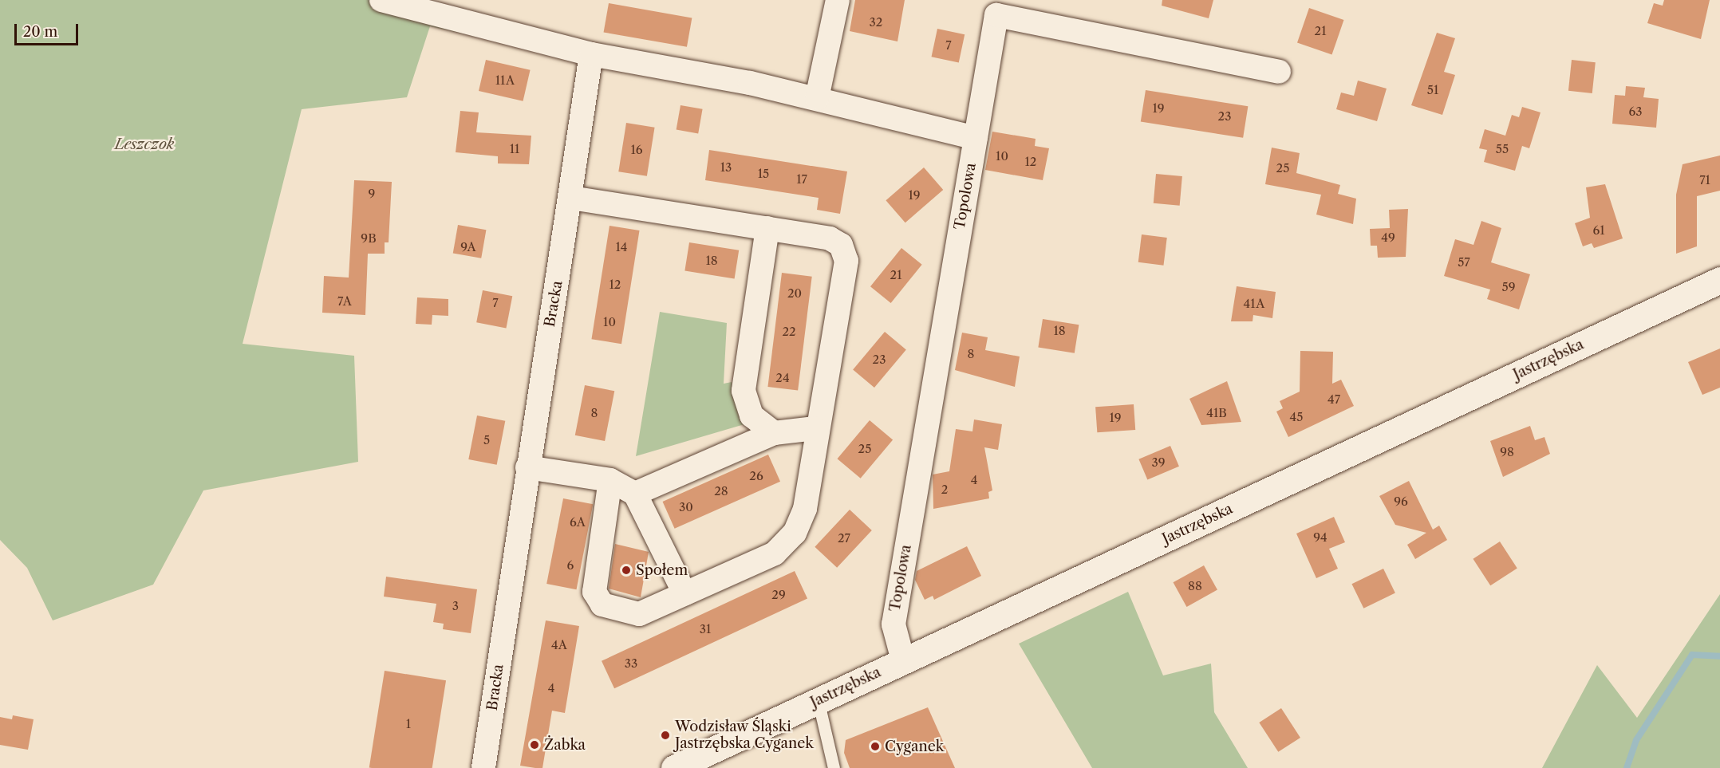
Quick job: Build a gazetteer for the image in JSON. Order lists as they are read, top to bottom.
{
  "streets": {
    "main road": ["Jastrzębska"],
    "street": ["Topolowa", "Bracka"]
  },
  "crossings": [
    ["Topolowa", "Jastrzębska"]
  ],
  "parks": ["Leszczok"],
  "places": [
    "Społem",
    "Wodzisław Śląski Jastrzębska Cyganek",
    "Żabka",
    "Cyganek"
  ],
  "house_numbers": [
    "32",
    "21",
    "7",
    "11A",
    "51",
    "19",
    "63",
    "23",
    "11",
    "55",
    "16",
    "10",
    "12",
    "13",
    "25",
    "15",
    "17",
    "71",
    "9",
    "19",
    "61",
    "49",
    "9B",
    "9A",
    "14",
    "18",
    "57",
    "21",
    "12",
    "59",
    "20",
    "7A",
    "7",
    "41A",
    "10",
    "18",
    "22",
    "8",
    "23",
    "24",
    "47",
    "8",
    "41B",
    "45",
    "19",
    "5",
    "25",
    "98",
    "39",
    "26",
    "4",
    "2",
    "28",
    "96",
    "30",
    "6A",
    "94",
    "27",
    "6",
    "88",
    "29",
    "3",
    "31",
    "4A",
    "33",
    "4",
    "1"
  ],
  "scale_bar": "20 m"
}
